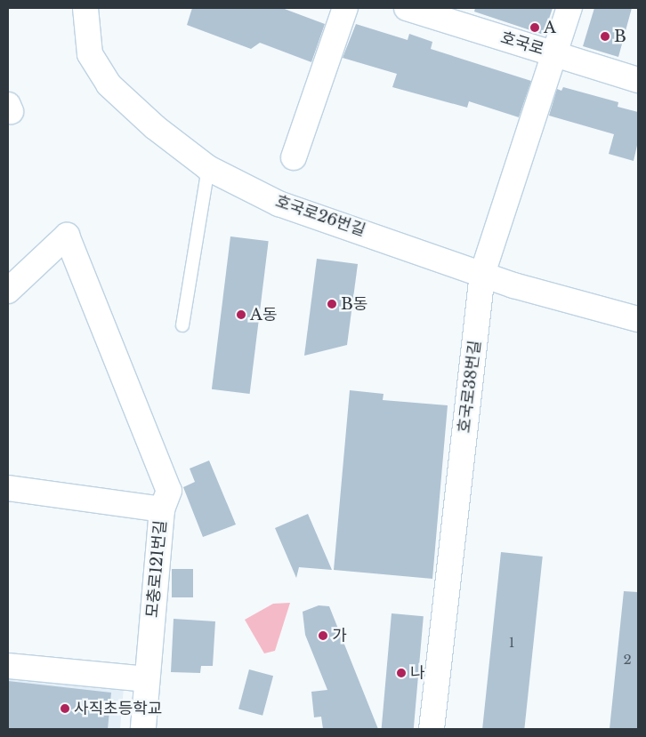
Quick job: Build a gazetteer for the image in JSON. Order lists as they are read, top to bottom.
{
  "streets": {
    "street": [
      "호국로",
      "호국로26번길",
      "호국로38번길",
      "모충로121번길"
    ]
  },
  "crossings": [
    ["호국로", "호국로38번길"],
    ["호국로26번길", "호국로38번길"]
  ],
  "places": [
    "A",
    "B",
    "B동",
    "A동",
    "가",
    "나",
    "사직초등학교"
  ],
  "house_numbers": ["1", "2"]
}
